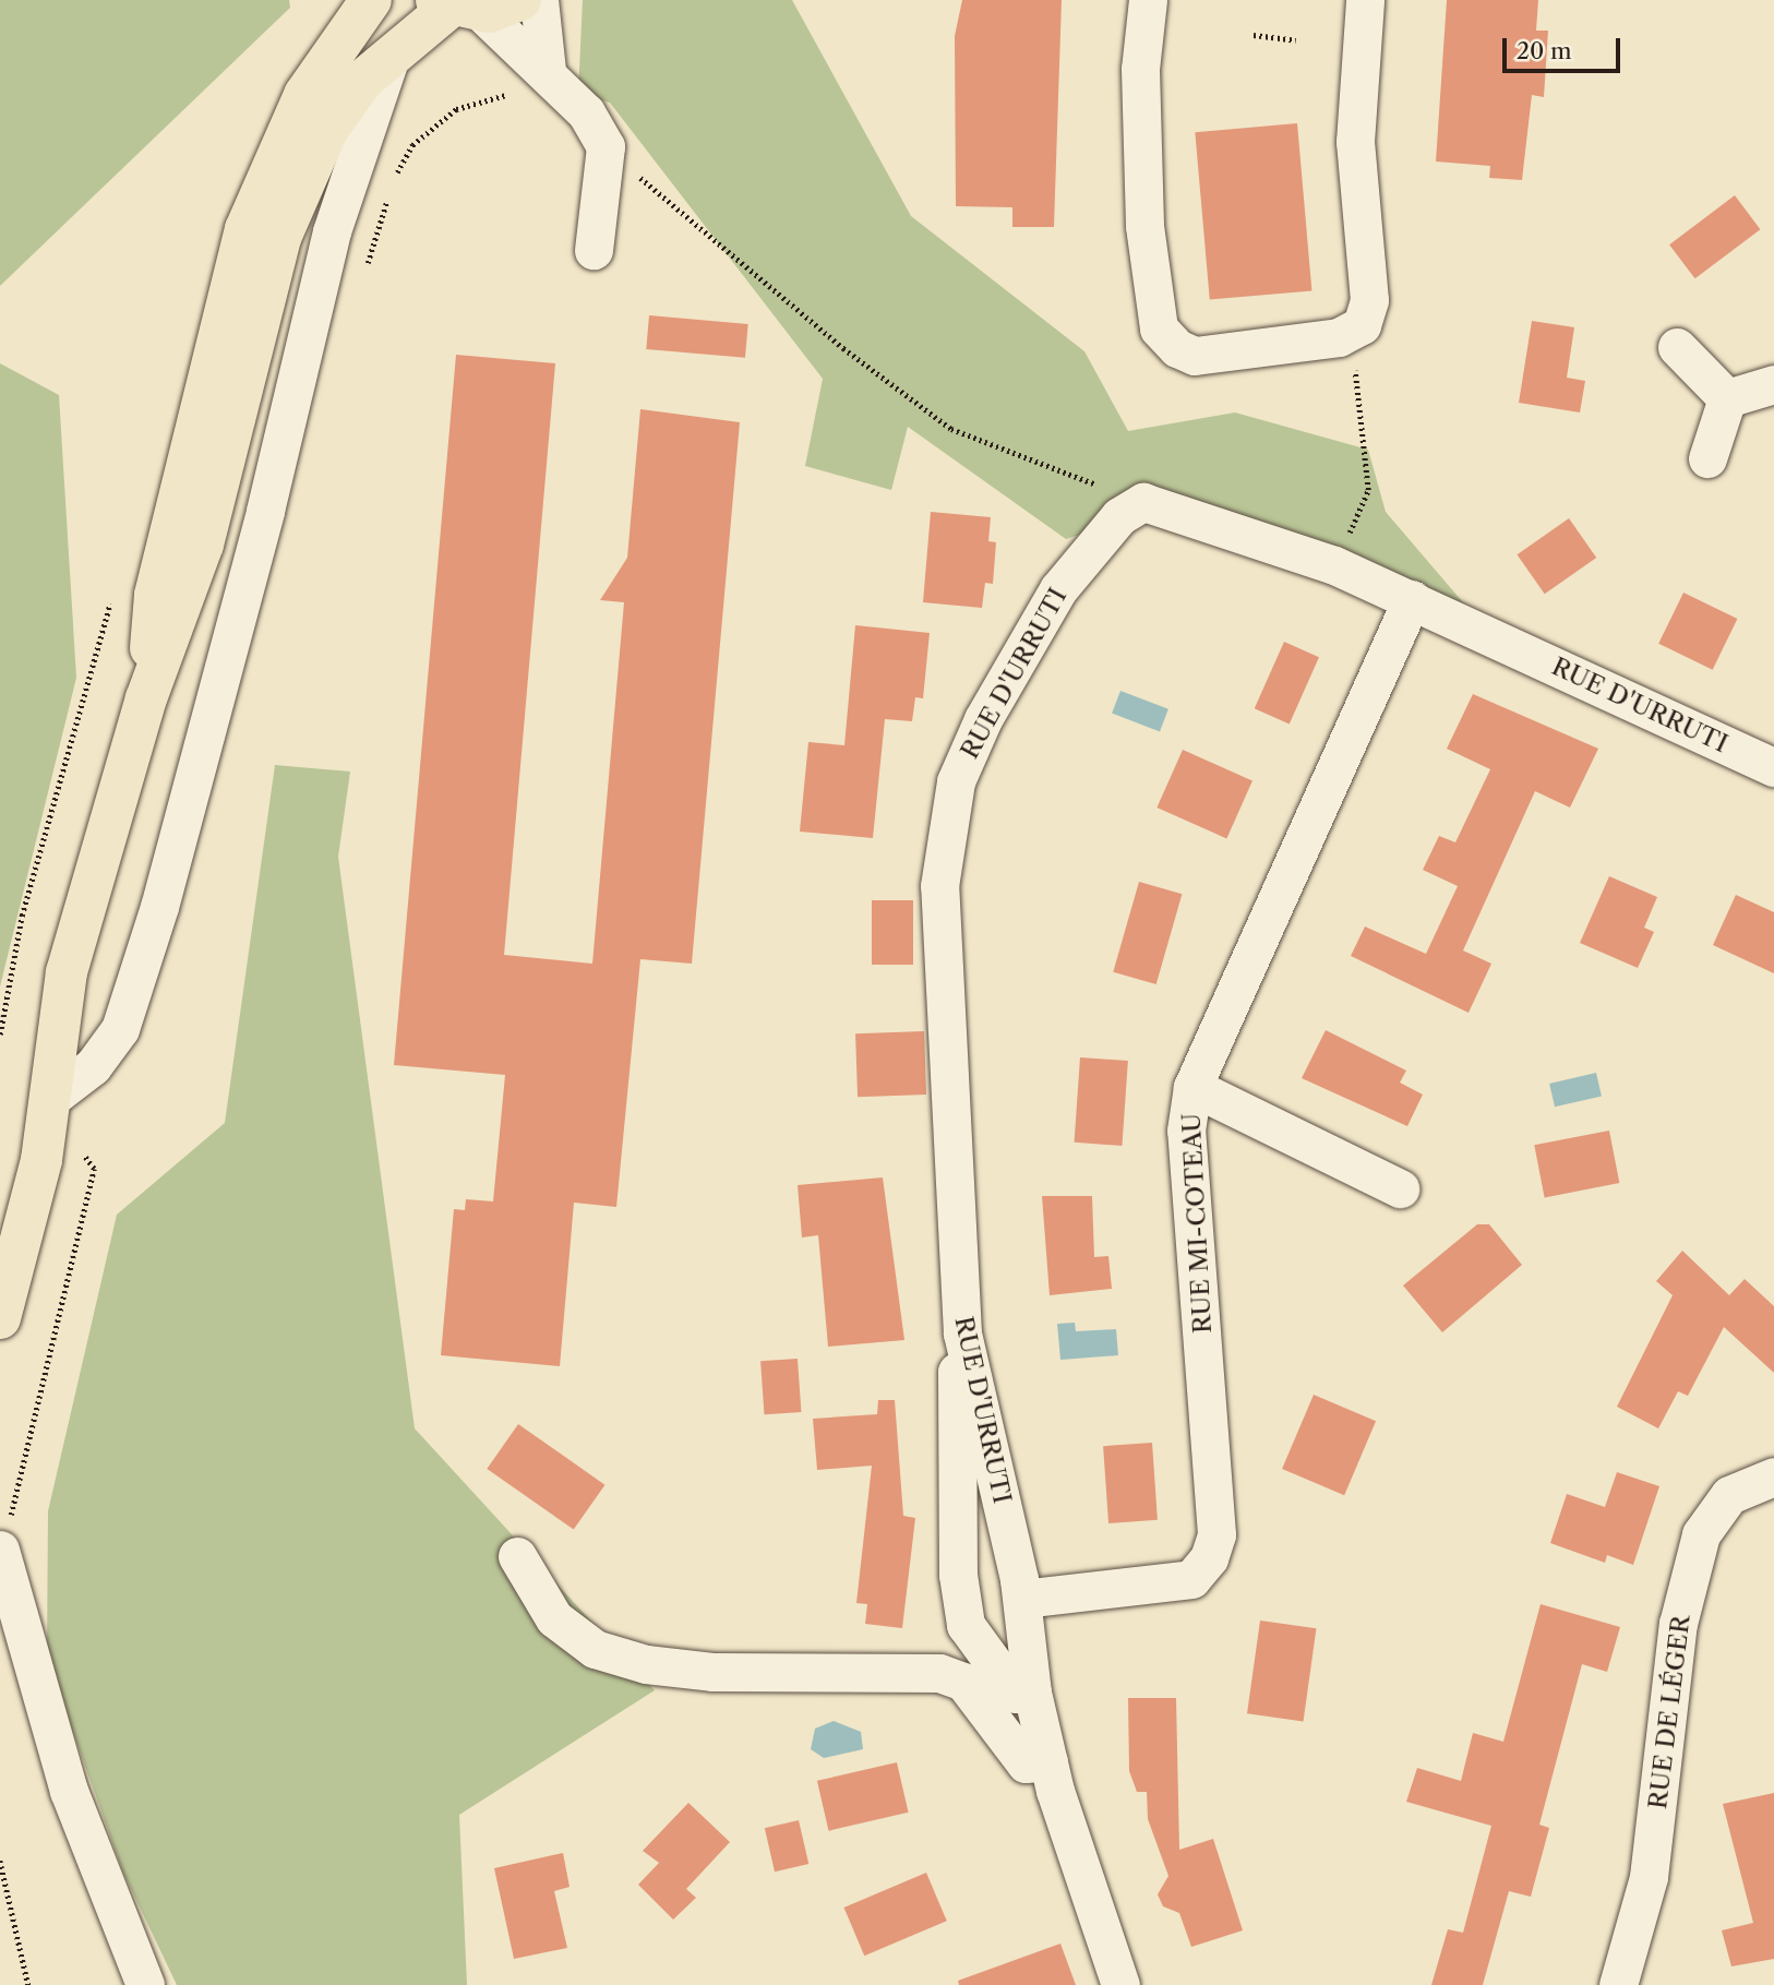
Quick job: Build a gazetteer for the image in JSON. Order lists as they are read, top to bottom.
{
  "streets": {
    "street": ["RUE D'URRUTI", "RUE MI-COTEAU", "RUE DE LÉGER"]
  },
  "crossings": [
    ["RUE D'URRUTI", "RUE MI-COTEAU"]
  ],
  "scale_bar": "20 m"
}
